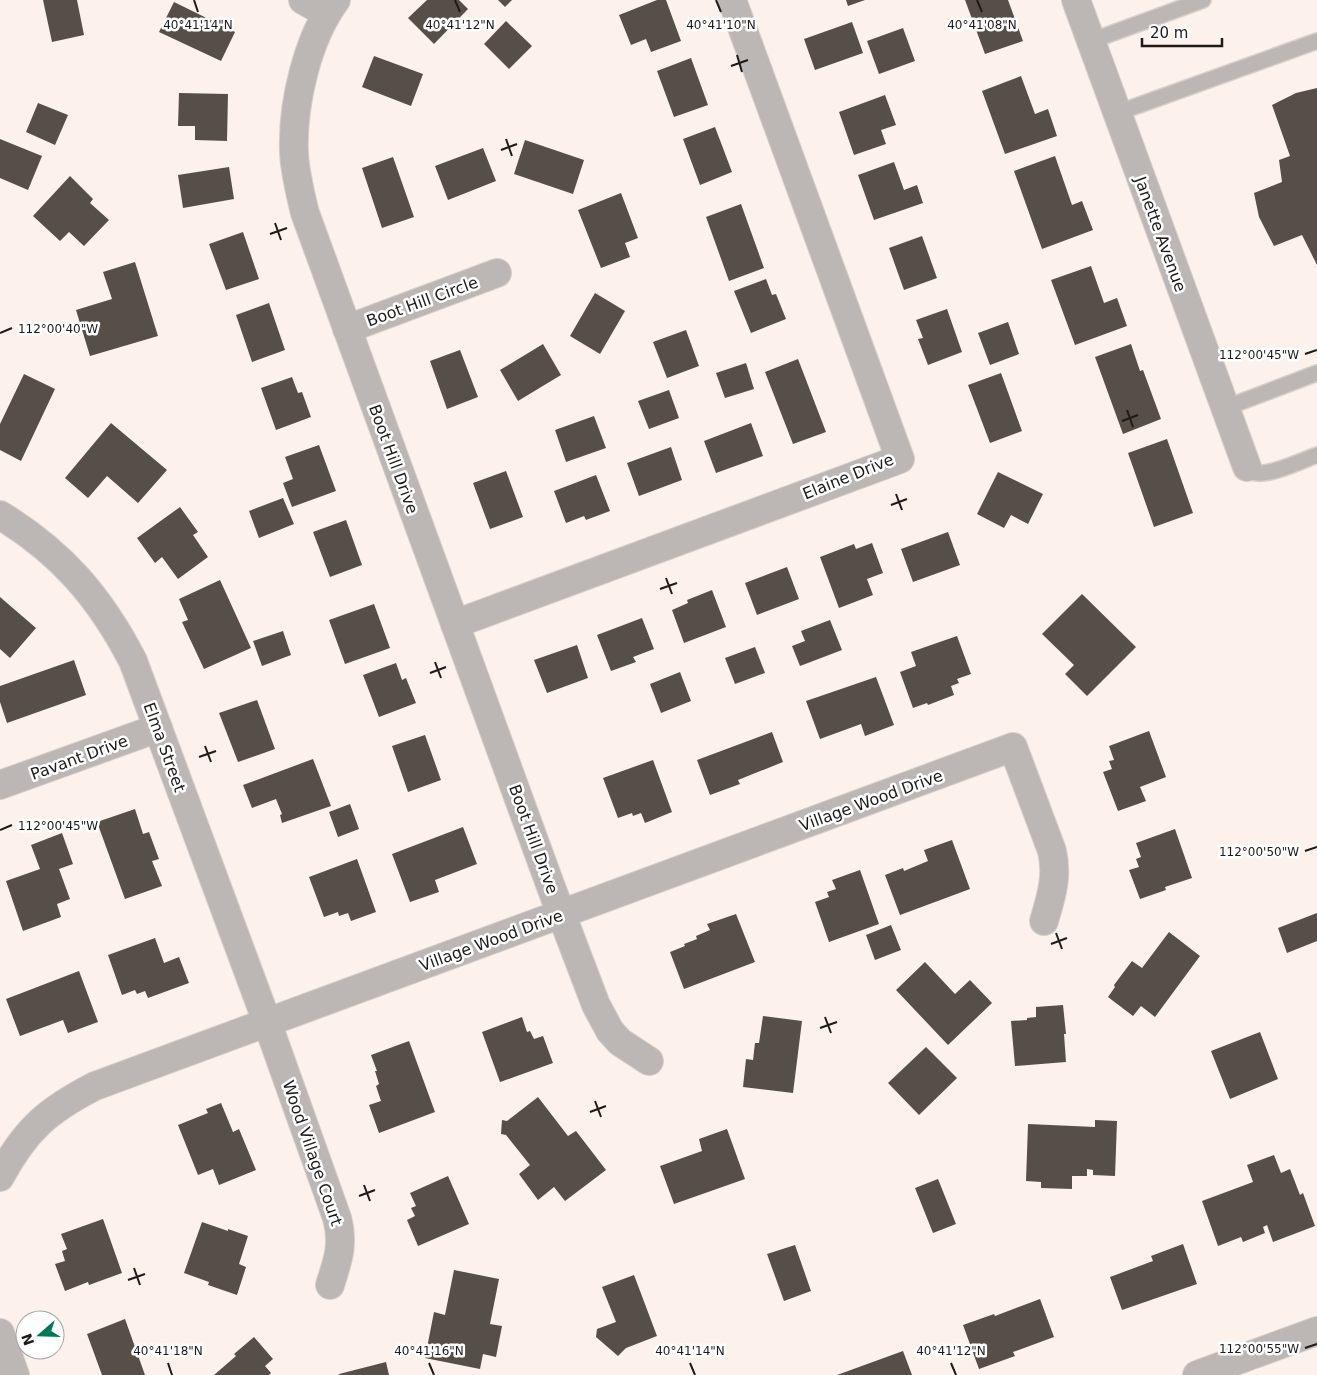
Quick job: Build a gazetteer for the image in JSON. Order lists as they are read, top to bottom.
{
  "streets": {
    "street": [
      "Janette Avenue",
      "Boot Hill Circle",
      "Boot Hill Drive",
      "Elaine Drive",
      "Elma Street",
      "Pavant Drive",
      "Village Wood Drive",
      "Wood Village Court"
    ]
  },
  "crossings": [
    ["Boot Hill Circle", "Boot Hill Drive"],
    ["Boot Hill Drive", "Elaine Drive"],
    ["Boot Hill Drive", "Village Wood Drive"],
    ["Elma Street", "Pavant Drive"],
    ["Elma Street", "Village Wood Drive"],
    ["Elma Street", "Wood Village Court"],
    ["Village Wood Drive", "Wood Village Court"]
  ],
  "scale_bar": "20 m",
  "north": "left",
  "coordinates": [
    "40°41'14\"N",
    "40°41'12\"N",
    "40°41'10\"N",
    "40°41'08\"N",
    "112°00'40\"W",
    "112°00'45\"W",
    "112°00'50\"W",
    "112°00'55\"W",
    "40°41'18\"N",
    "40°41'16\"N"
  ]
}
